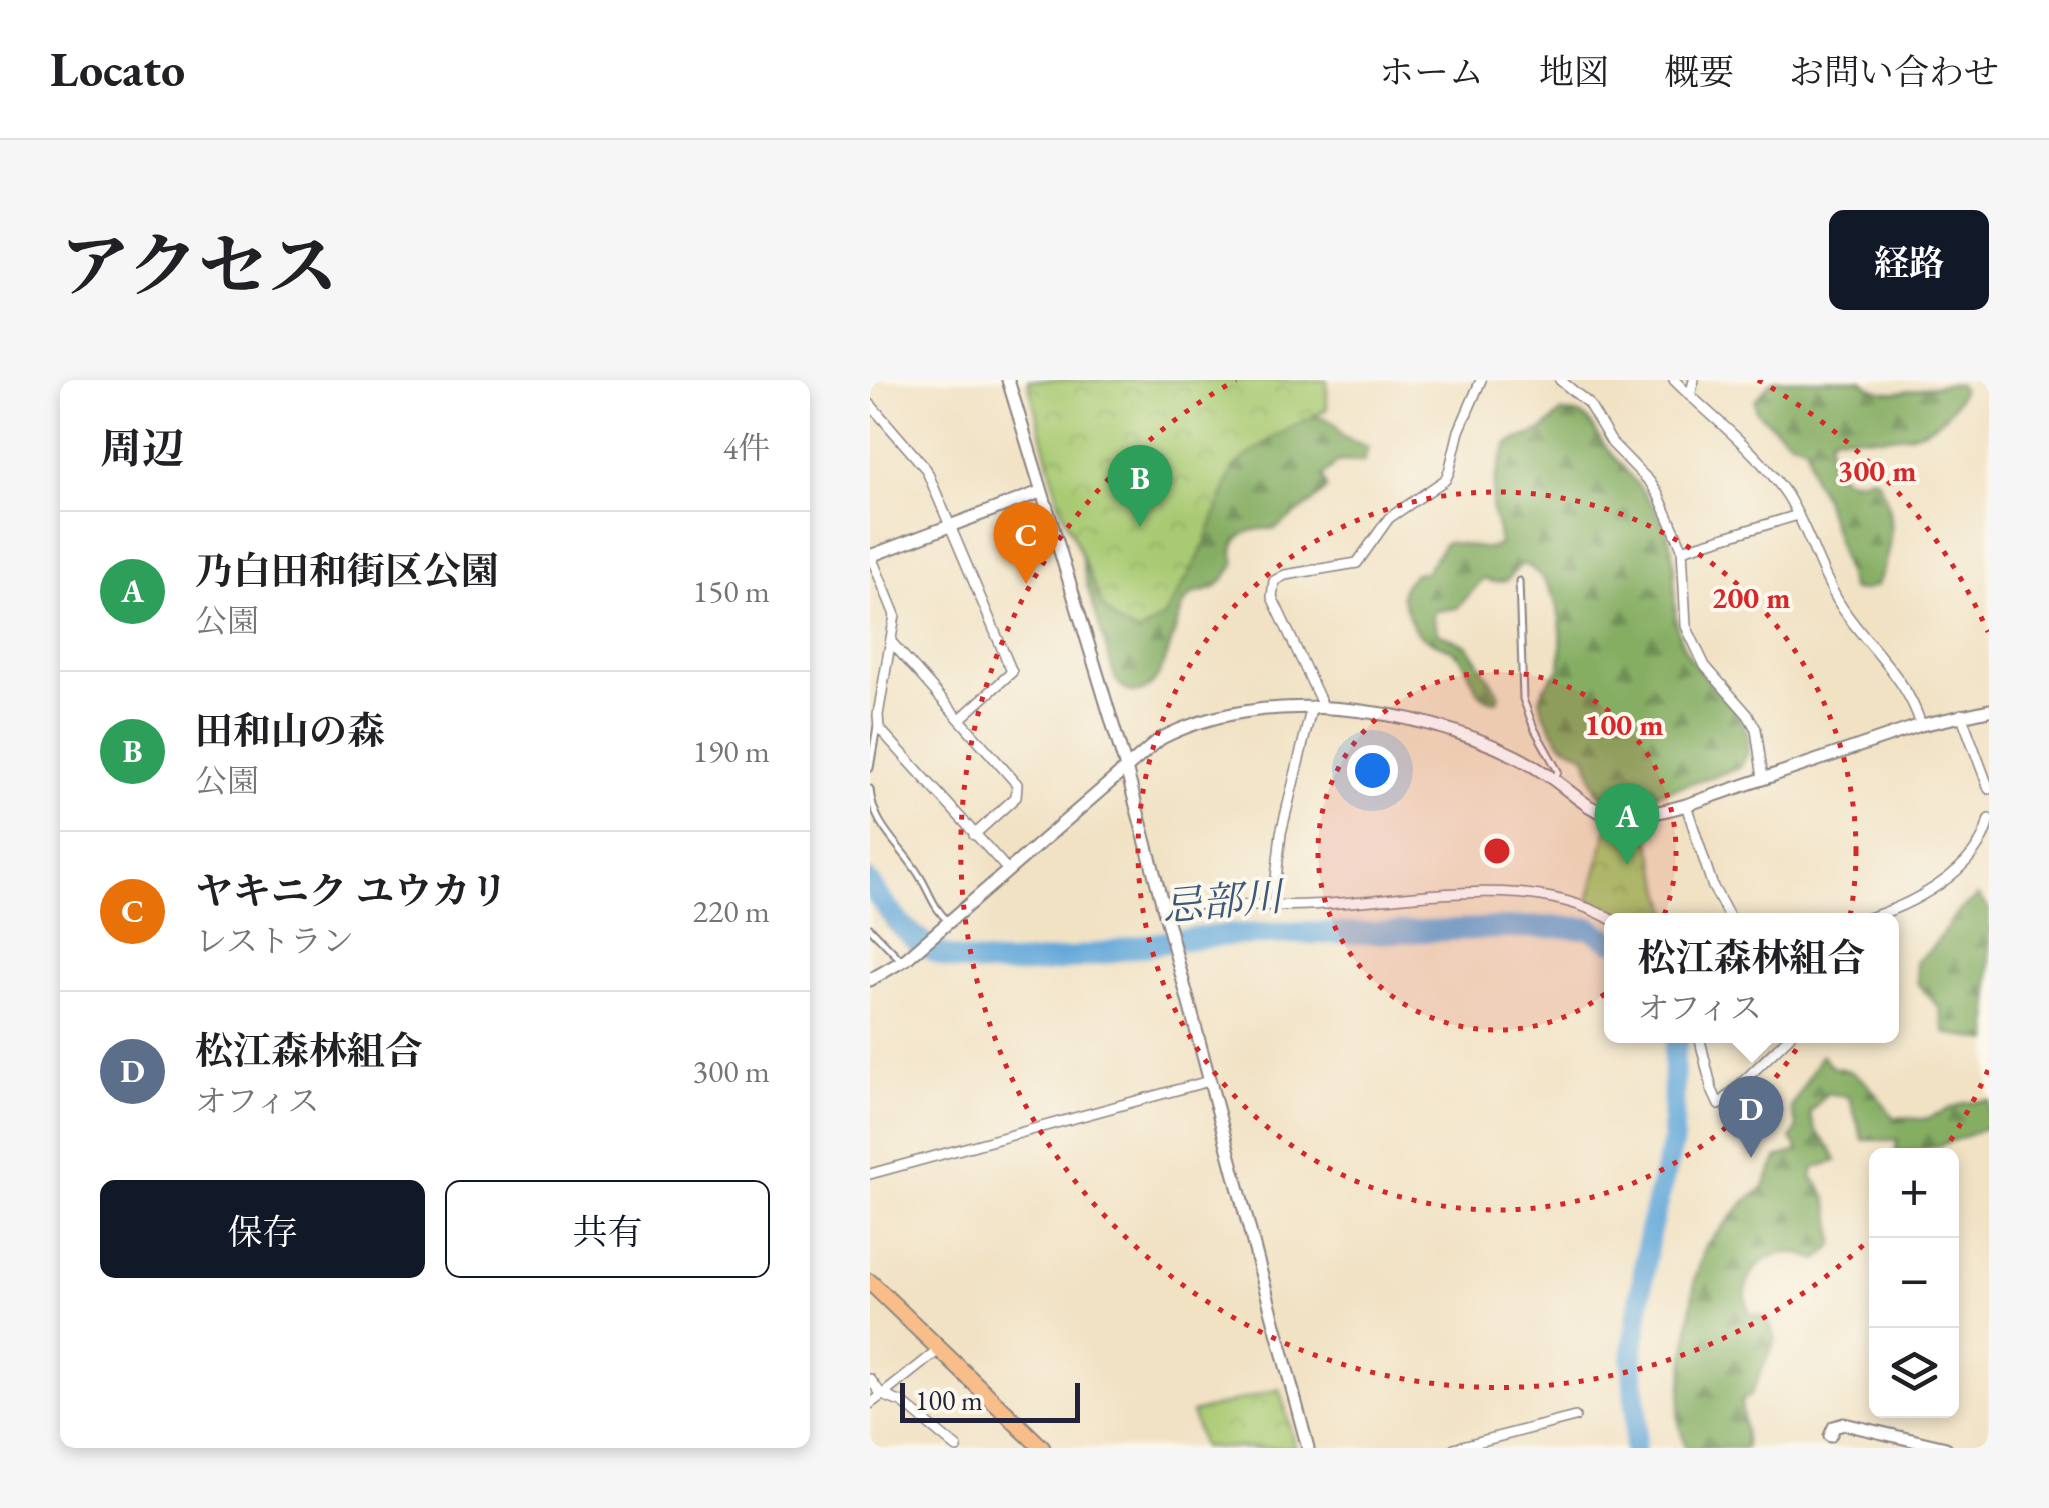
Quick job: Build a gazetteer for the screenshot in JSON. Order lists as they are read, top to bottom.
{
  "water": ["忌部川"],
  "scale_bar": "100 m",
  "page": {
    "header": "Locato",
    "nav": [
      "ホーム",
      "地図",
      "概要",
      "お問い合わせ"
    ],
    "title": "アクセス",
    "buttons": [
      "経路",
      ["保存", "共有"]
    ],
    "heading": ["周辺", "4件"],
    "pins": [
      "B",
      "C",
      "A",
      "D"
    ],
    "list": [
      {
        "mark": "A",
        "name": "乃白田和街区公園",
        "note": "公園",
        "value": "150 m"
      },
      {
        "mark": "B",
        "name": "田和山の森",
        "note": "公園",
        "value": "190 m"
      },
      {
        "mark": "C",
        "name": "ヤキニク ユウカリ",
        "note": "レストラン",
        "value": "220 m"
      },
      {
        "mark": "D",
        "name": "松江森林組合",
        "note": "オフィス",
        "value": "300 m"
      }
    ],
    "popup": ["松江森林組合", "オフィス"],
    "map_buttons": ["+", "−"],
    "scale": "100 m"
  },
  "rings": ["300 m", "200 m", "100 m"]
}
